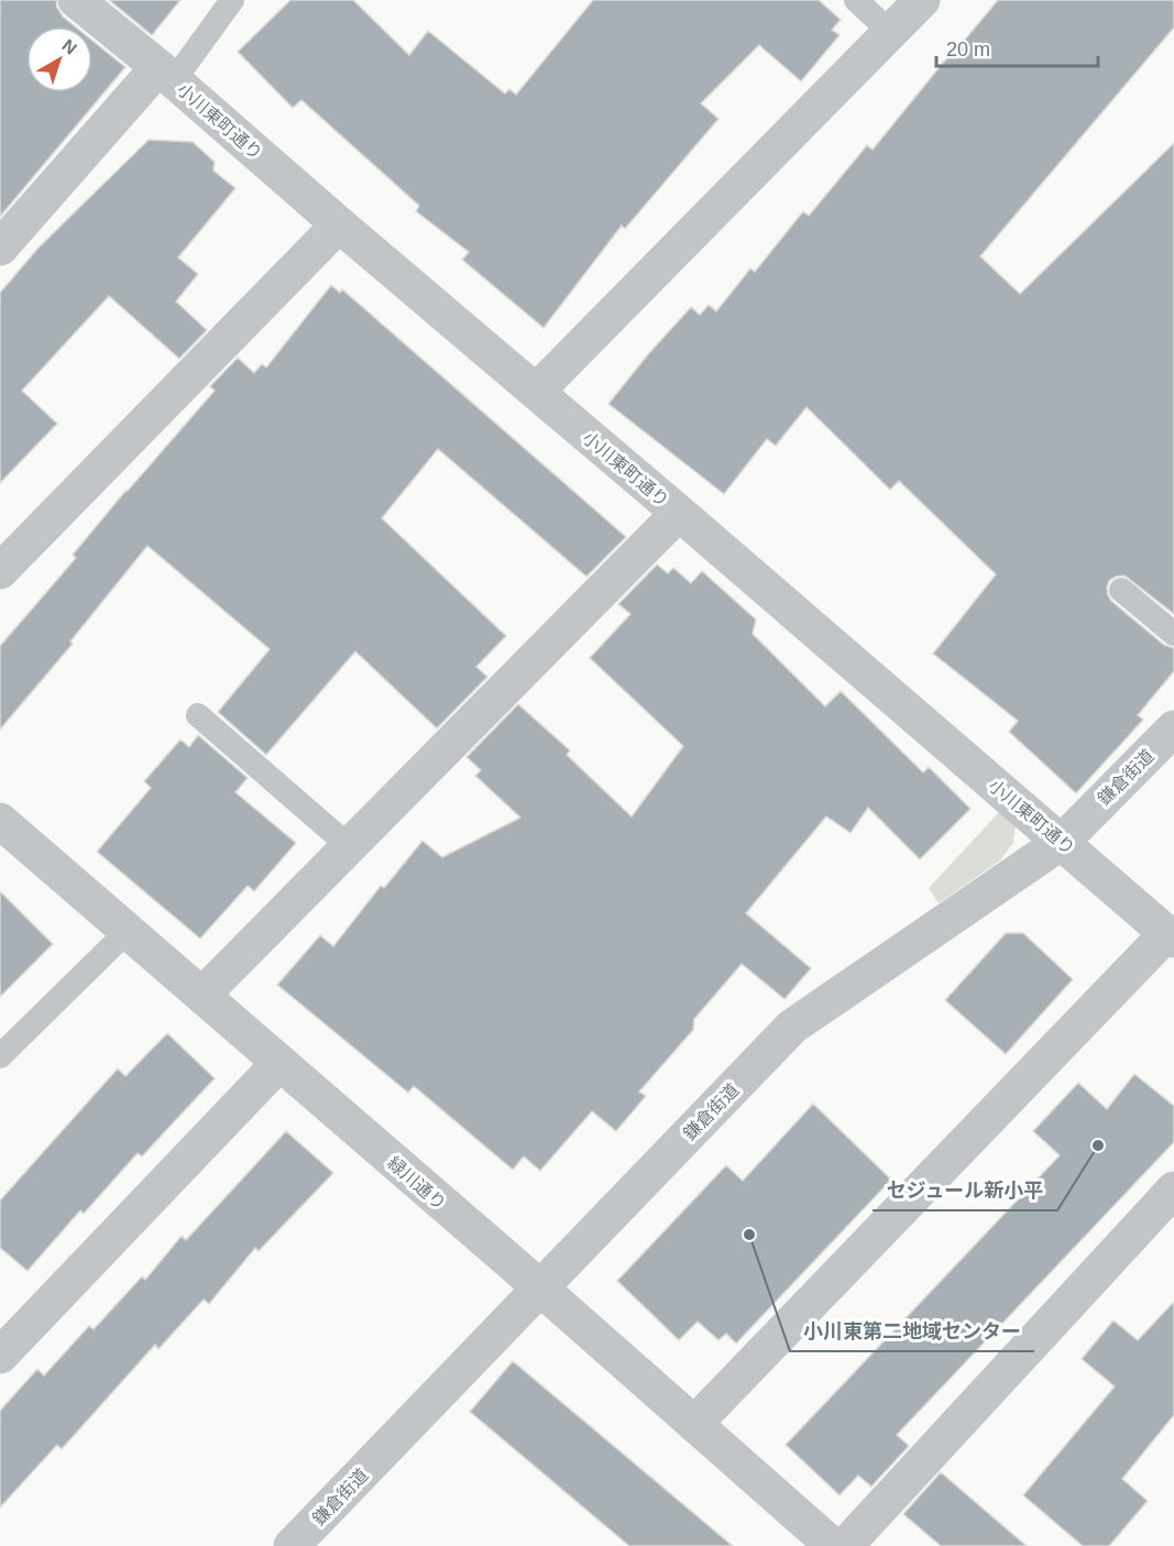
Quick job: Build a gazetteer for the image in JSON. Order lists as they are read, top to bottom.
{
  "streets": {
    "street": ["小川東町通り", "鎌倉街道", "緑川通り"]
  },
  "crossings": [
    ["小川東町通り", "鎌倉街道"],
    ["鎌倉街道", "緑川通り"]
  ],
  "places": ["セジュール新小平", "小川東第二地域センター"],
  "scale_bar": "20 m",
  "north": "top right"
}
